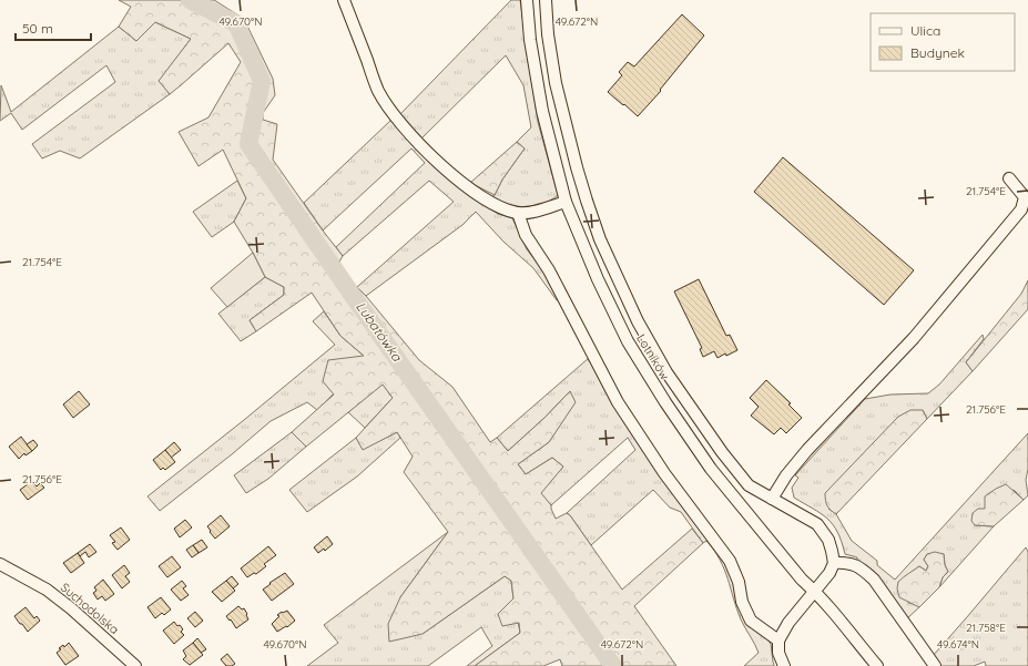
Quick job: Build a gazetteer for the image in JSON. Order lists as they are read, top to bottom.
{
  "streets": {
    "street": ["Lotników", "Suchodolska"]
  },
  "water": ["Lubatówka"],
  "legend": ["Ulica", "Budynek"],
  "scale_bar": "50 m",
  "coordinates": [
    "49.670°N",
    "49.672°N",
    "21.754°E",
    "21.756°E",
    "21.758°E",
    "49.674°N"
  ]
}
